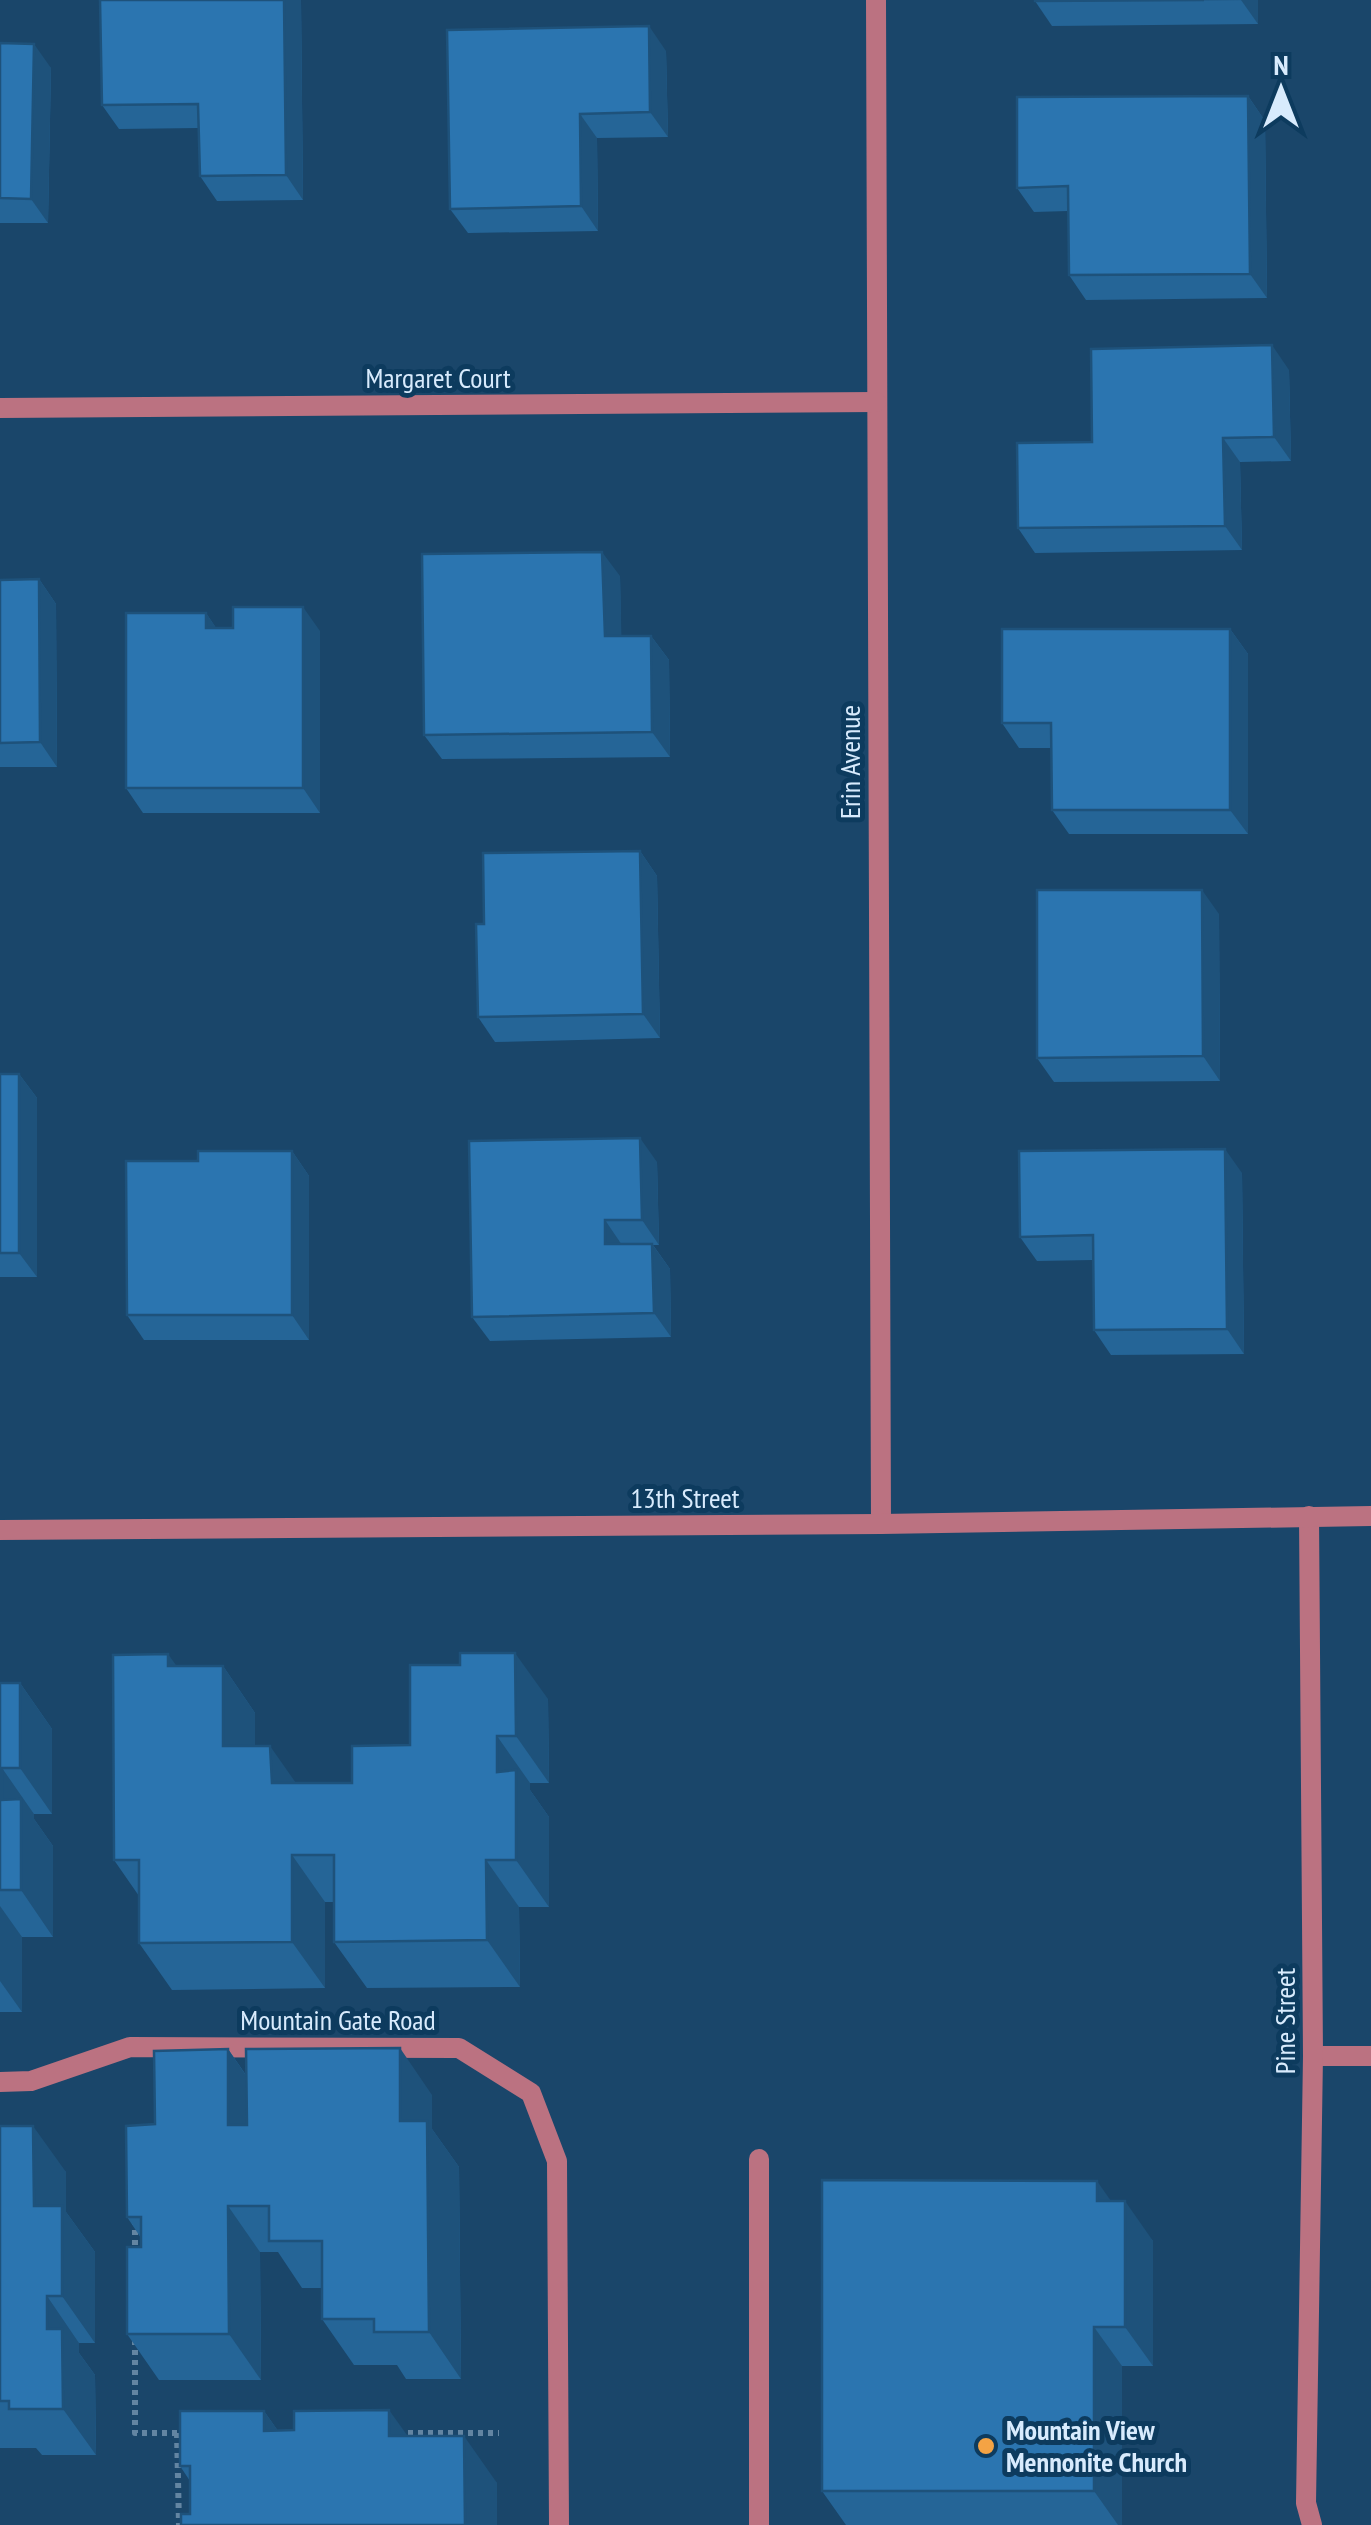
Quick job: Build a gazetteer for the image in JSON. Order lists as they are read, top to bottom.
{
  "streets": {
    "street": [
      "Margaret Court",
      "Erin Avenue",
      "13th Street",
      "Mountain Gate Road",
      "Pine Street"
    ]
  },
  "crossings": [
    ["Margaret Court", "Erin Avenue"],
    ["Erin Avenue", "13th Street"],
    ["13th Street", "Pine Street"]
  ],
  "places": ["Mountain View Mennonite Church"],
  "north": "top"
}
